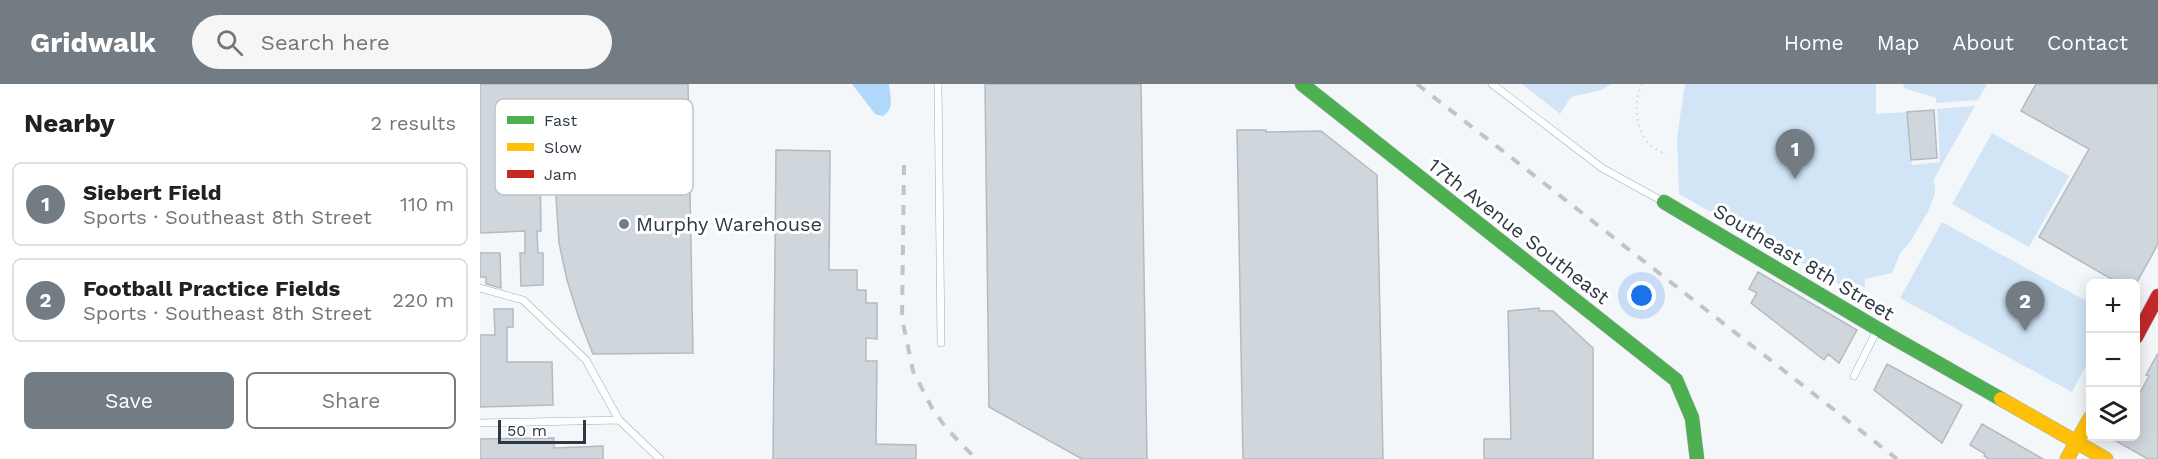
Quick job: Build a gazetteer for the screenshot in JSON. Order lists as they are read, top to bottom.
{
  "streets": {
    "street": ["17th Avenue Southeast", "Southeast 8th Street"]
  },
  "places": ["Murphy Warehouse"],
  "legend": ["Fast", "Slow", "Jam"],
  "scale_bar": "50 m",
  "page": {
    "header": "Gridwalk",
    "search": "Search here",
    "nav": [
      "Home",
      "Map",
      "About",
      "Contact"
    ],
    "heading": ["Nearby", "2 results"],
    "pins": ["1", "2"],
    "list": [
      {
        "mark": "1",
        "name": "Siebert Field",
        "note": "Sports · Southeast 8th Street",
        "value": "110 m"
      },
      {
        "mark": "2",
        "name": "Football Practice Fields",
        "note": "Sports · Southeast 8th Street",
        "value": "220 m"
      }
    ],
    "map_buttons": ["+", "−"],
    "buttons": ["Save", "Share"],
    "scale": "50 m"
  }
}
